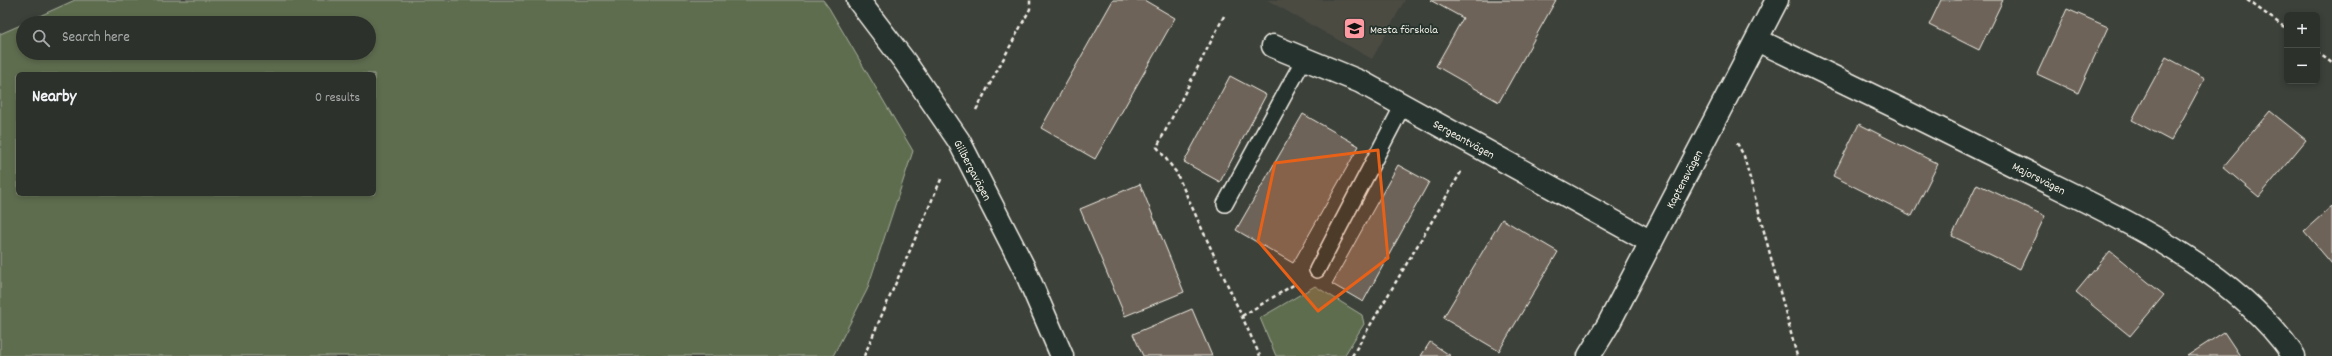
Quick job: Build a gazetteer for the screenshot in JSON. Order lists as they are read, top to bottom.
{
  "streets": {
    "street": [
      "Sergeantvägen",
      "Gillbergavägen",
      "Majorsvägen",
      "Kaptensvägen"
    ]
  },
  "crossings": [
    ["Sergeantvägen", "Kaptensvägen"],
    ["Majorsvägen", "Kaptensvägen"]
  ],
  "places": {
    "school or university": ["Mesta förskola"]
  },
  "page": {
    "map_buttons": ["+", "−"],
    "search": "Search here",
    "heading": ["Nearby", "0 results"]
  }
}
